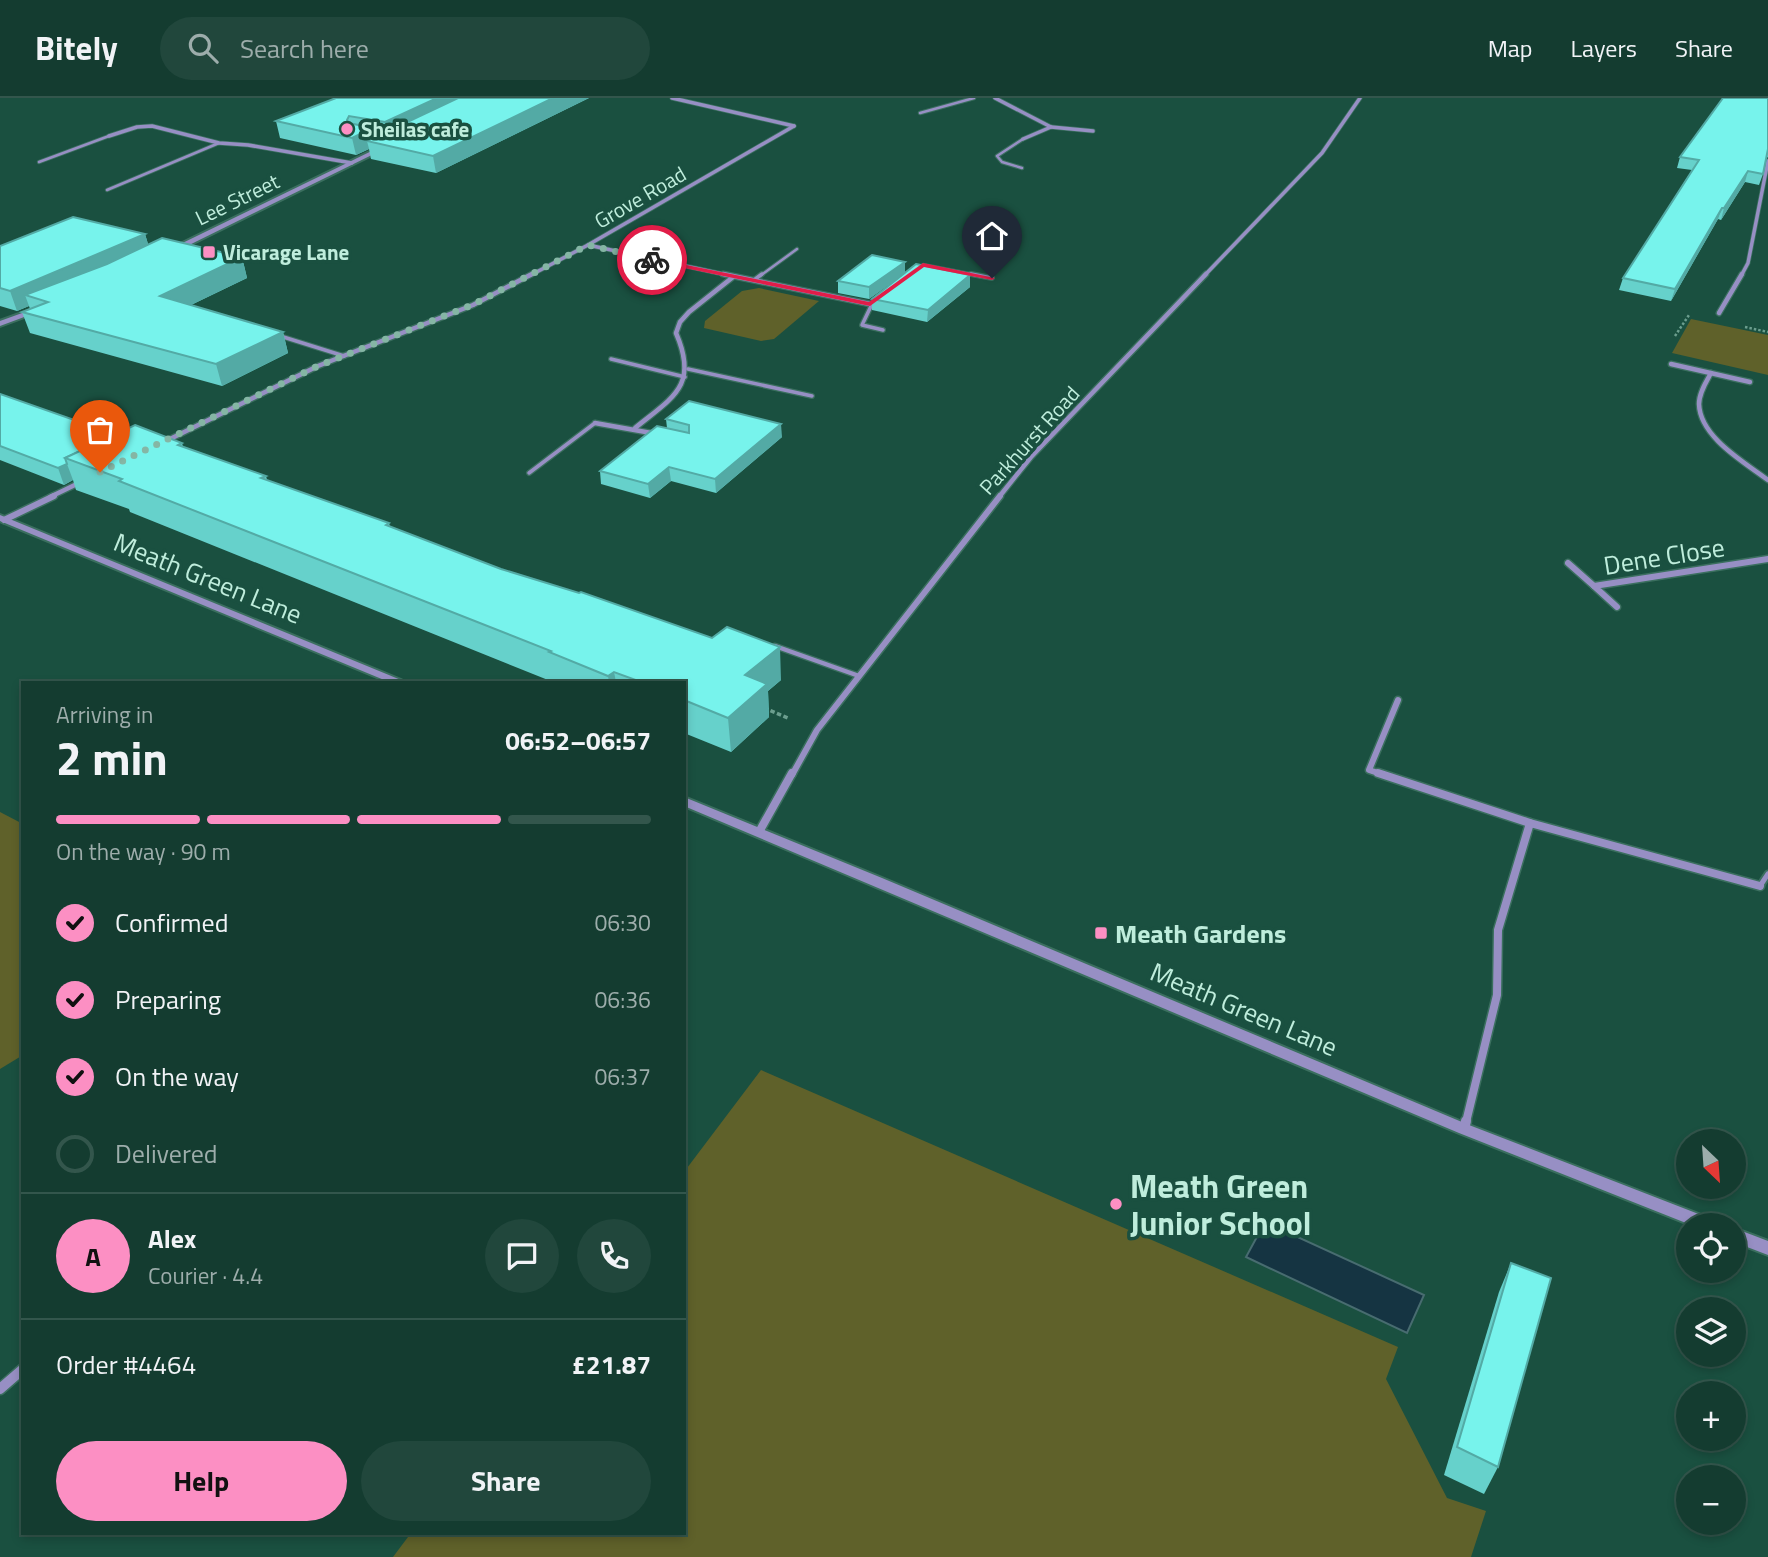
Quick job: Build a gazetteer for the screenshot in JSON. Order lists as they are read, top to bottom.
{
  "streets": {
    "street": [
      "Grove Road",
      "Lee Street",
      "Parkhurst Road",
      "Dene Close",
      "Meath Green Lane"
    ]
  },
  "crossings": [
    ["Parkhurst Road", "Meath Green Lane"]
  ],
  "places": {
    "other": ["Sheilas cafe", "Meath Green Junior School"],
    "transit": ["Vicarage Lane", "Meath Gardens"]
  },
  "north": "bottom right",
  "page": {
    "header": "Bitely",
    "search": "Search here",
    "nav": ["Map", "Layers", "Share"],
    "heading": ["2 min", "Arriving in", "06:52–06:57"],
    "panel": [
      "Alex",
      "Courier · 4.4",
      "Order #4464",
      "£21.87"
    ],
    "bar": "On the way · 90 m",
    "list": [
      ["Confirmed", "06:30"],
      ["Preparing", "06:36"],
      ["On the way", "06:37"],
      "Delivered"
    ],
    "map_buttons": ["+", "−"],
    "round": "A",
    "buttons": ["Help", "Share"]
  }
}
